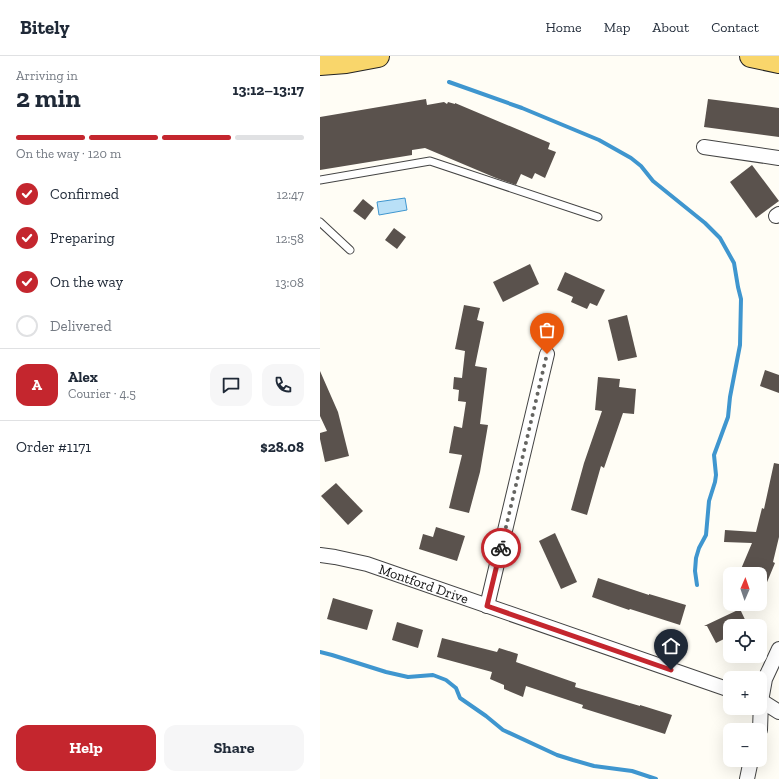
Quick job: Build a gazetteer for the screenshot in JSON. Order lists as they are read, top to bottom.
{
  "streets": {
    "street": ["Montford Drive"]
  },
  "north": "top",
  "page": {
    "header": "Bitely",
    "nav": [
      "Home",
      "Map",
      "About",
      "Contact"
    ],
    "heading": ["2 min", "Arriving in", "13:12–13:17"],
    "panel": [
      "Alex",
      "Courier · 4.5",
      "Order #1171",
      "$28.08"
    ],
    "bar": "On the way · 120 m",
    "list": [
      ["Confirmed", "12:47"],
      ["Preparing", "12:58"],
      ["On the way", "13:08"],
      "Delivered"
    ],
    "round": "A",
    "map_buttons": ["+", "−"],
    "buttons": ["Help", "Share"]
  }
}
